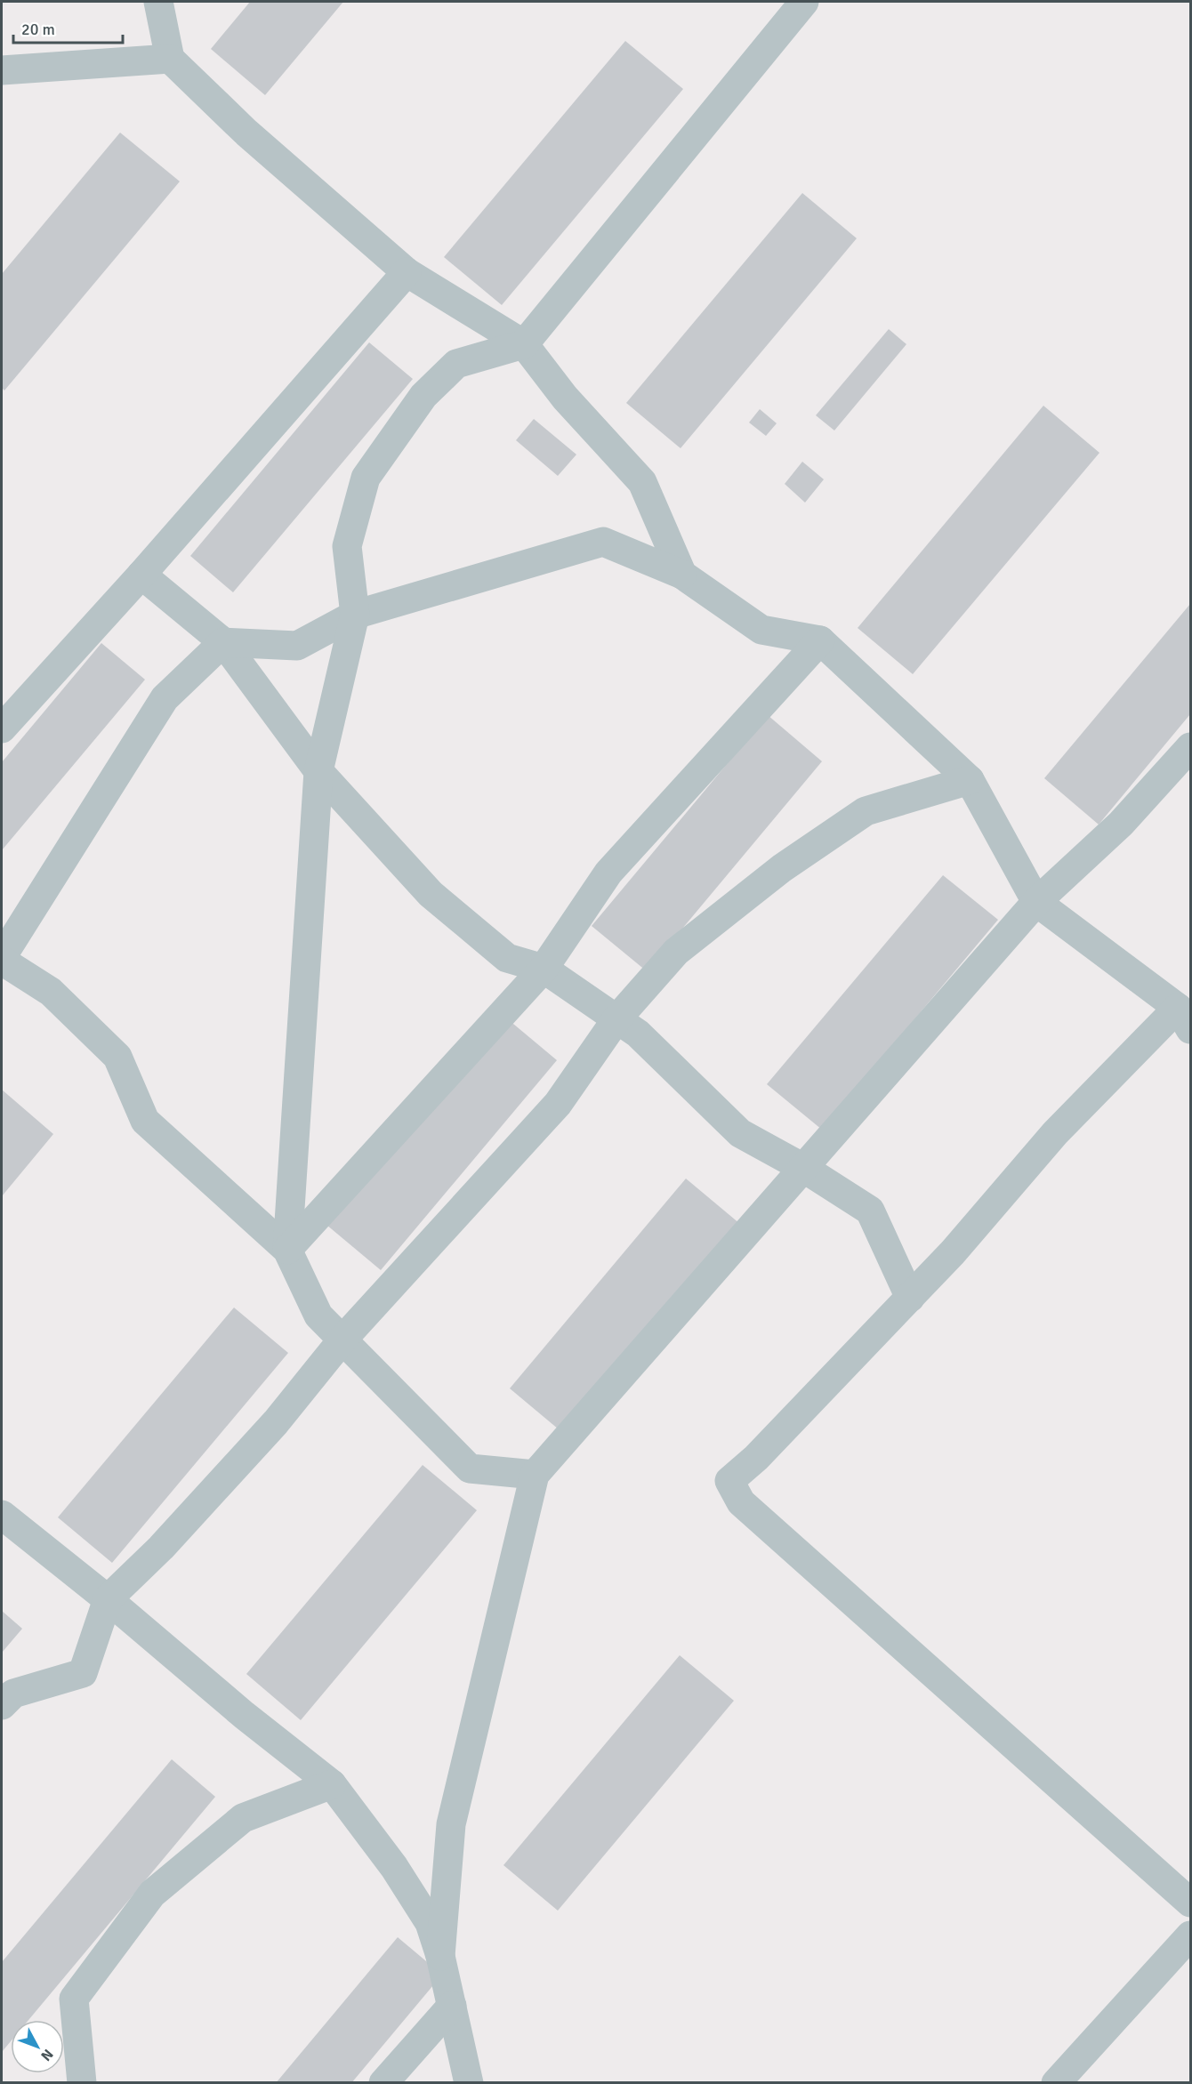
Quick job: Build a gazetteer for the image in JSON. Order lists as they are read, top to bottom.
{
  "scale_bar": "20 m",
  "north": "bottom right"
}
